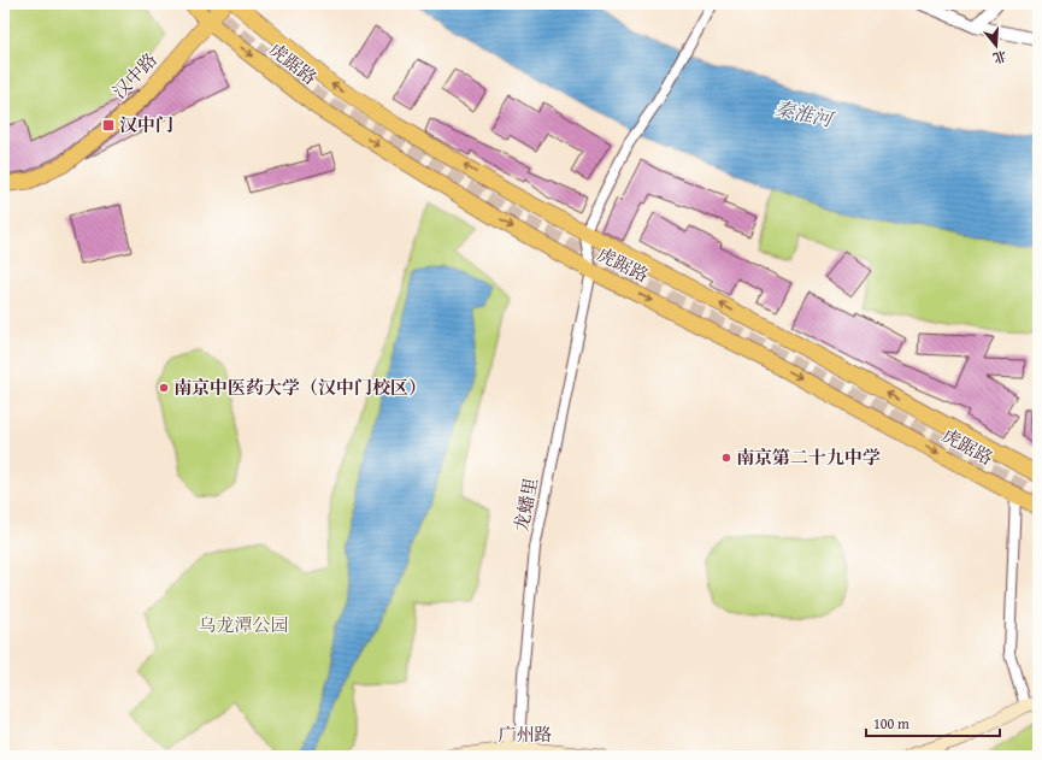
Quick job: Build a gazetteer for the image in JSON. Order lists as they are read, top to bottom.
{
  "streets": {
    "main road": ["虎踞路", "汉中路", "广州路"],
    "street": ["龙蟠里"]
  },
  "crossings": [
    ["虎踞路", "汉中路"],
    ["虎踞路", "龙蟠里"],
    ["龙蟠里", "广州路"]
  ],
  "water": ["秦淮河"],
  "parks": ["乌龙潭公园"],
  "places": {
    "transit": ["汉中门"],
    "other": ["南京中医药大学（汉中门校区）", "南京第二十九中学"]
  },
  "scale_bar": "100 m",
  "north": "bottom"
}
